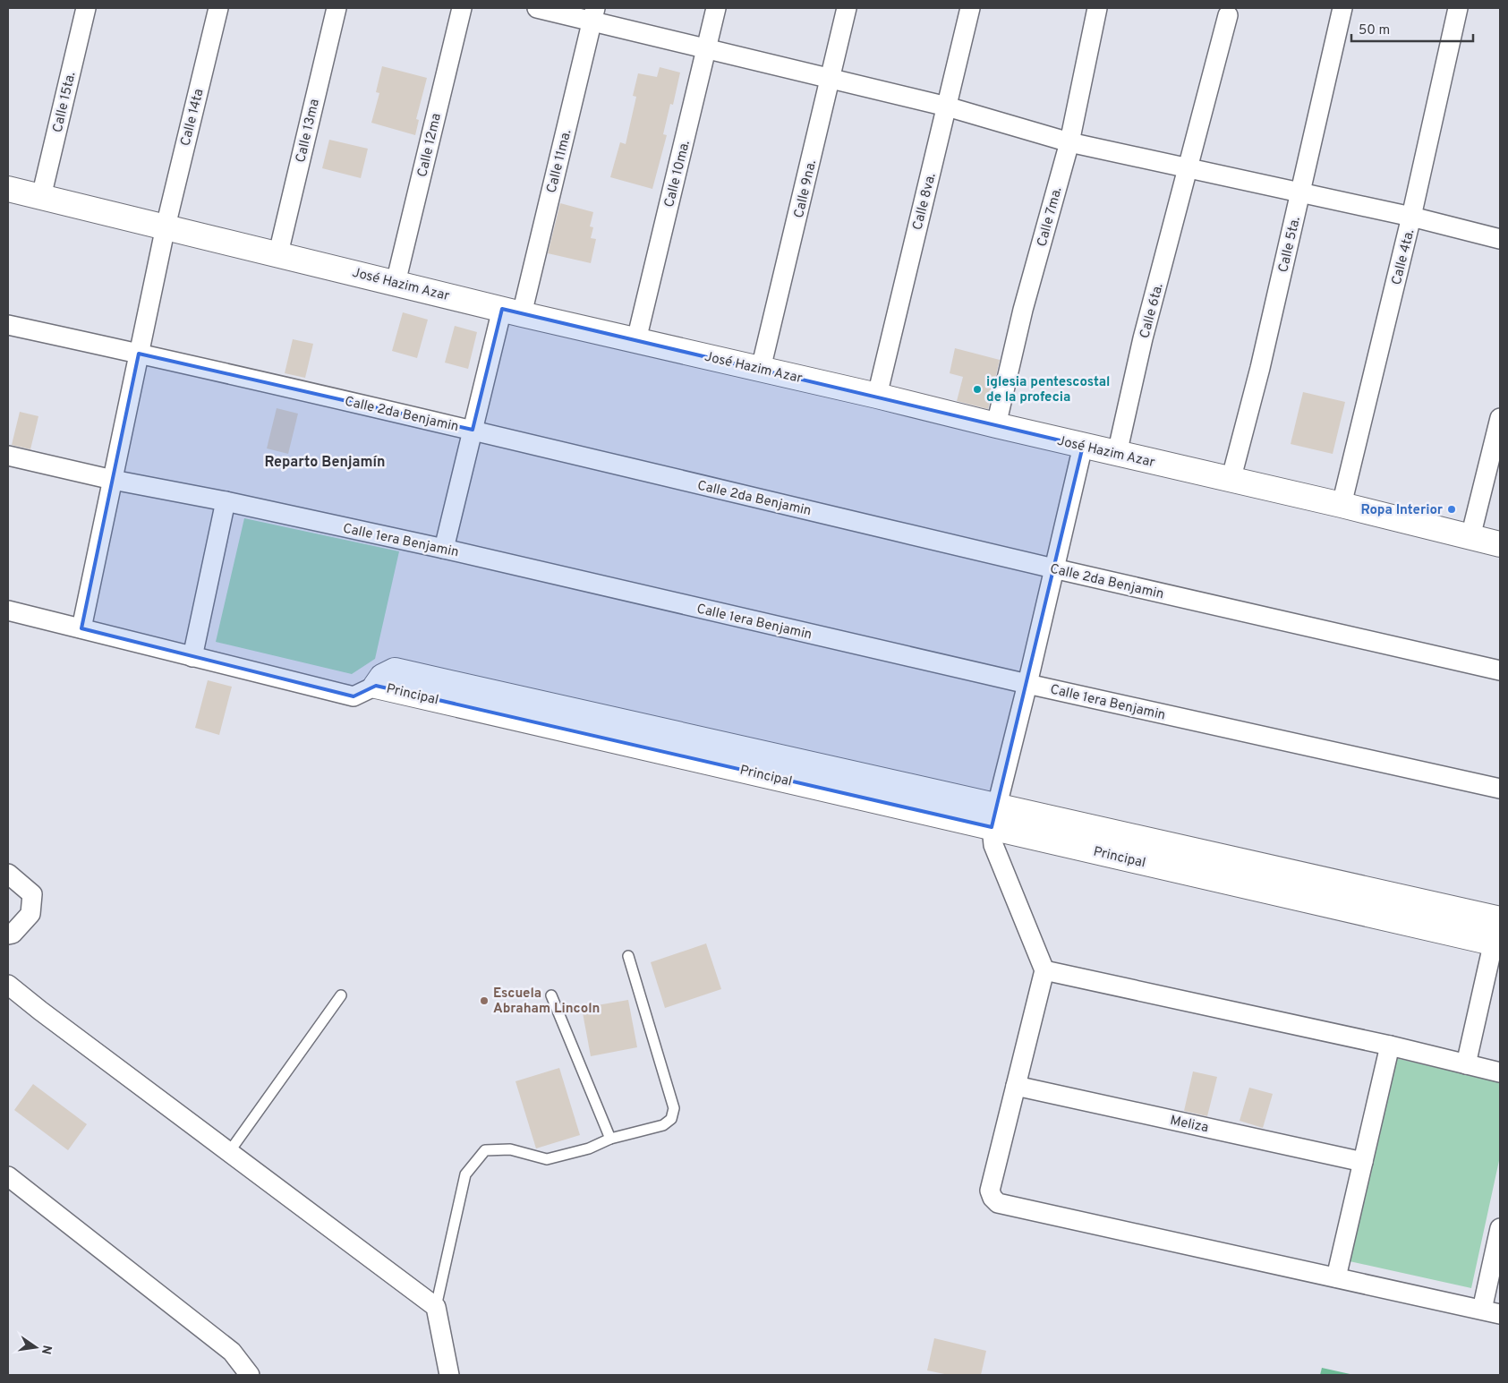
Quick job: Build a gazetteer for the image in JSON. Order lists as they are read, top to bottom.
{
  "streets": {
    "street": [
      "Calle 15ta.",
      "Calle 14ta",
      "Calle 13ma",
      "Calle 12ma",
      "Calle 11ma.",
      "Calle 10ma.",
      "Calle 9na.",
      "Calle 8va.",
      "Calle 7ma.",
      "Calle 5ta.",
      "Calle 4ta.",
      "José Hazim Azar",
      "Calle 6ta.",
      "Calle 2da Benjamin",
      "Calle 1era Benjamin",
      "Principal",
      "Meliza"
    ]
  },
  "crossings": [
    ["Calle 15ta.", "José Hazim Azar"],
    ["Calle 14ta", "José Hazim Azar"],
    ["Calle 14ta", "Calle 2da Benjamin"],
    ["Calle 14ta", "Calle 1era Benjamin"],
    ["Calle 13ma", "José Hazim Azar"],
    ["Calle 12ma", "José Hazim Azar"],
    ["Calle 11ma.", "José Hazim Azar"],
    ["Calle 11ma.", "Calle 2da Benjamin"],
    ["Calle 11ma.", "Calle 1era Benjamin"],
    ["Calle 10ma.", "José Hazim Azar"],
    ["Calle 9na.", "José Hazim Azar"],
    ["Calle 8va.", "José Hazim Azar"],
    ["Calle 7ma.", "José Hazim Azar"],
    ["Calle 5ta.", "José Hazim Azar"],
    ["Calle 4ta.", "José Hazim Azar"],
    ["José Hazim Azar", "Calle 6ta."]
  ],
  "districts": ["Reparto Benjamín"],
  "places": ["iglesia pentescostal de la profecia", "Ropa Interior", "Escuela Abraham Lincoln"],
  "scale_bar": "50 m",
  "north": "right"
}
